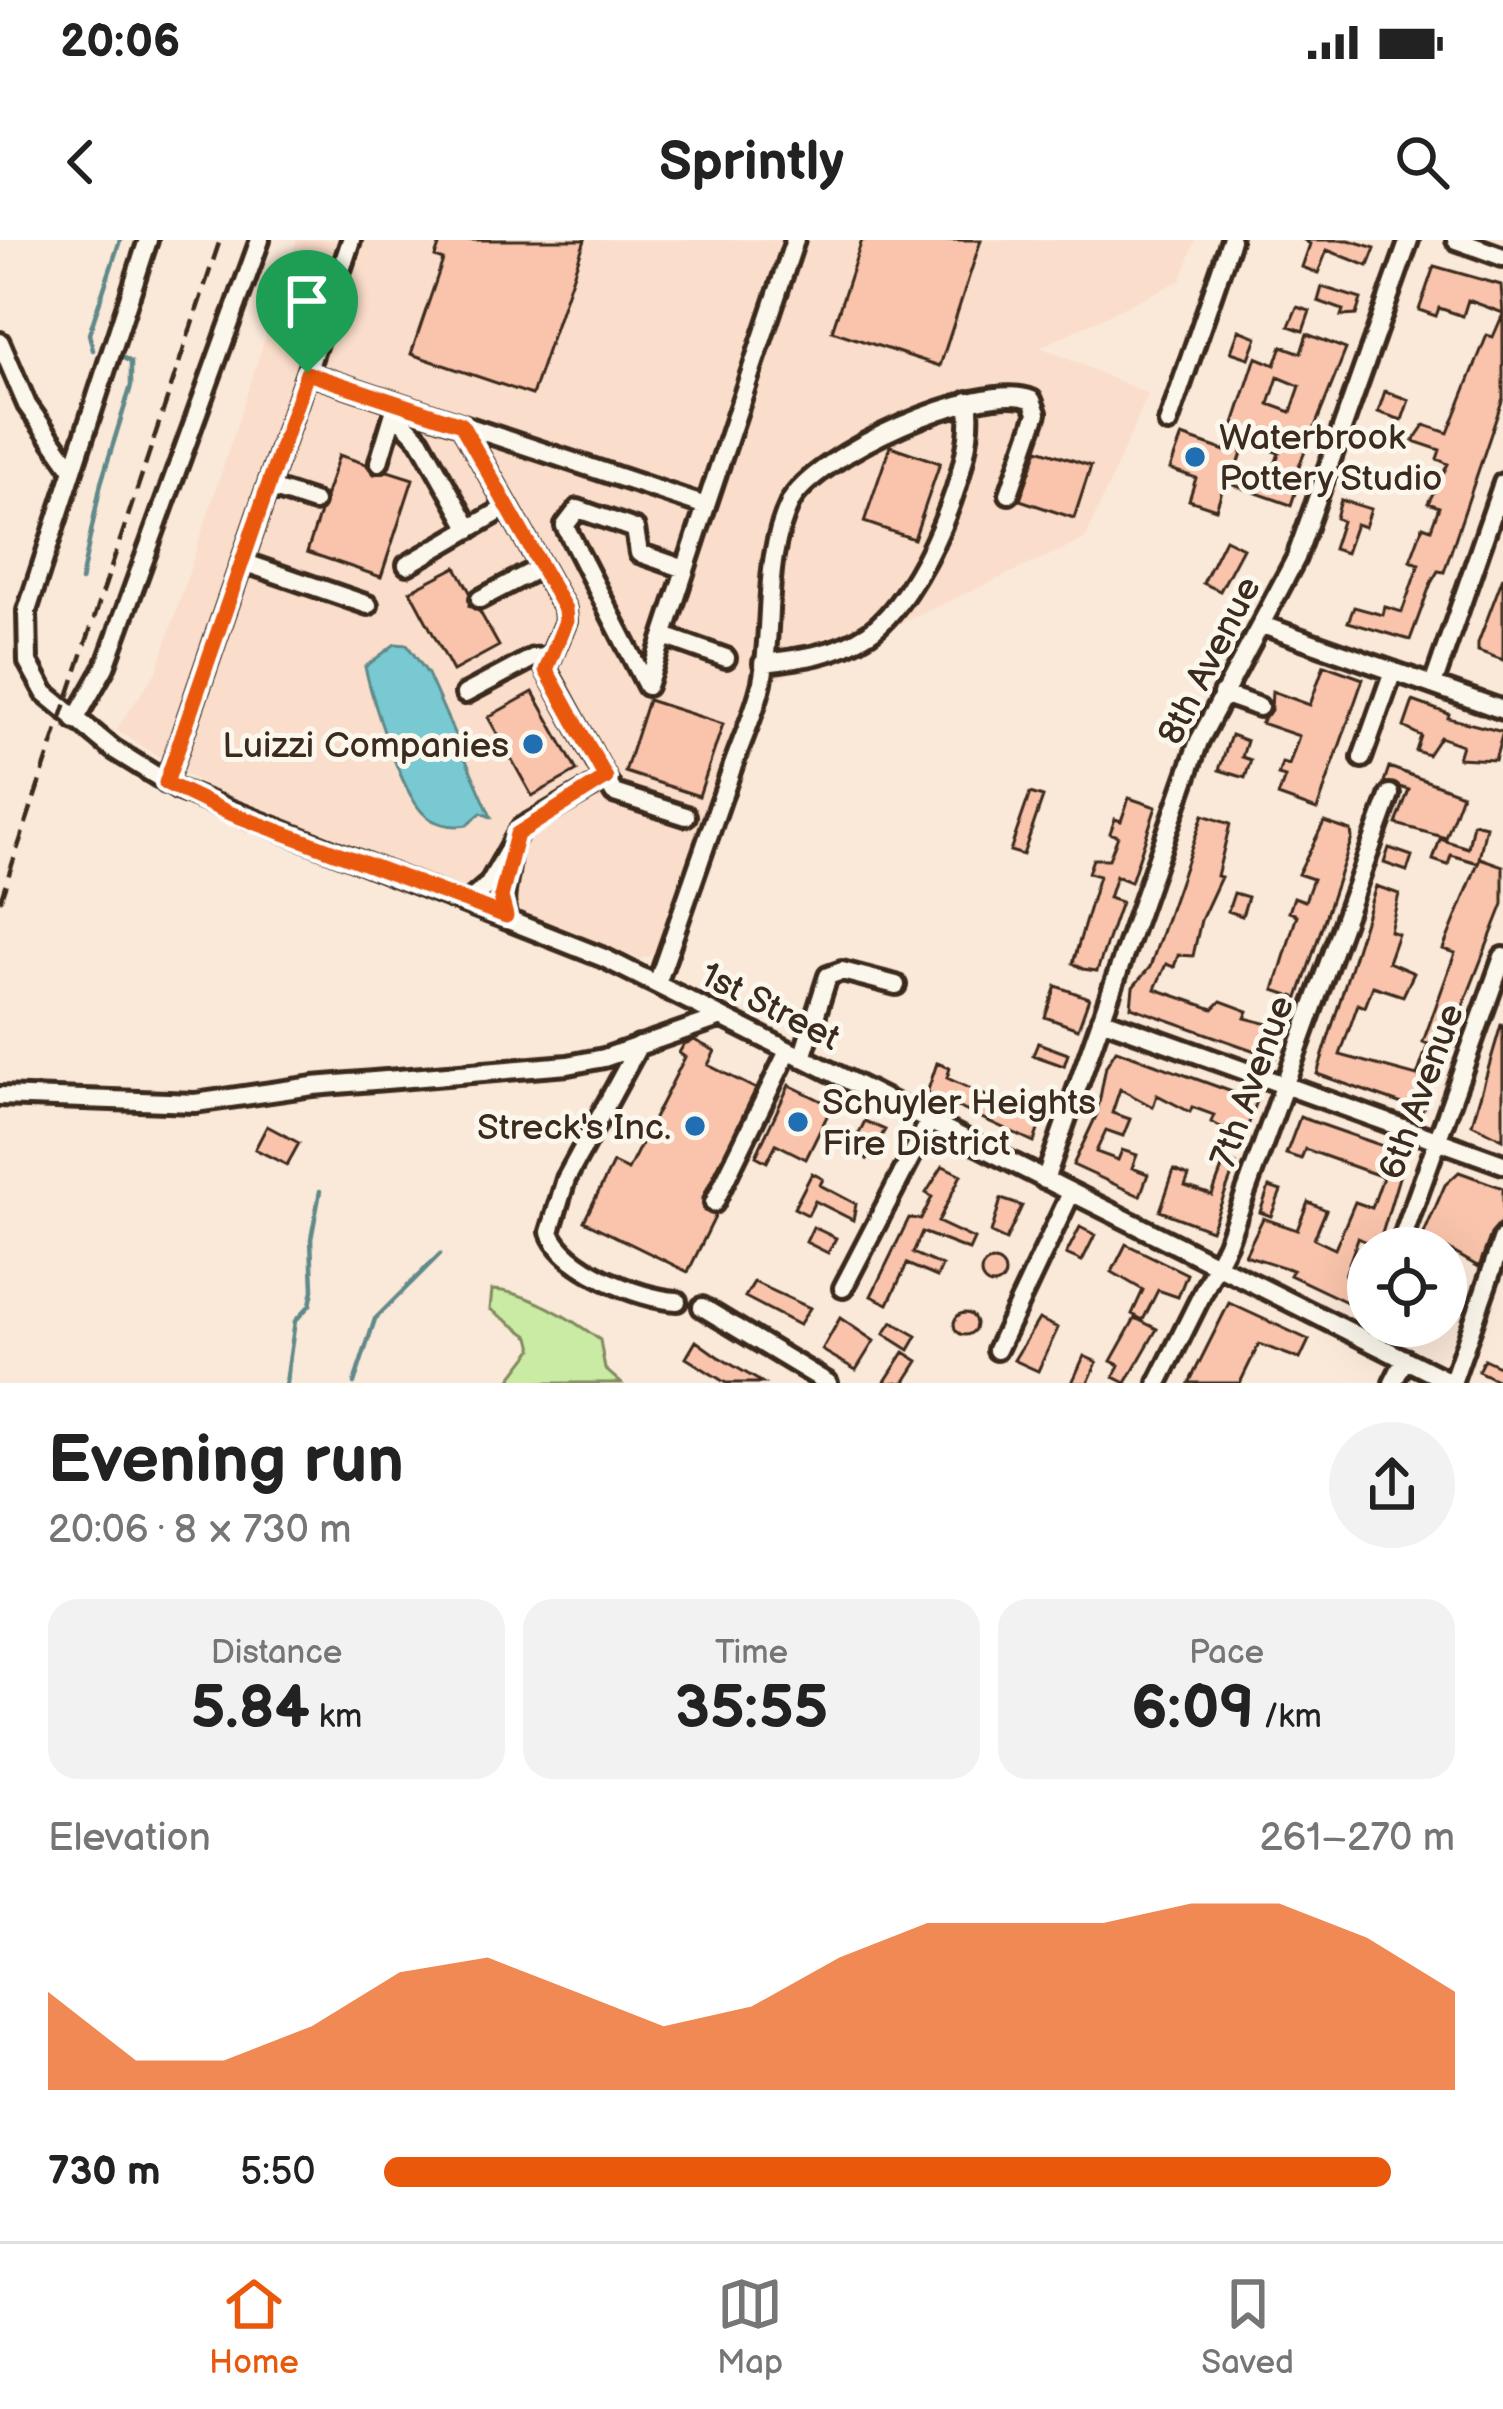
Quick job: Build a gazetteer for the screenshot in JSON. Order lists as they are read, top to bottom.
{
  "streets": {
    "street": [
      "8th Avenue",
      "1st Street",
      "7th Avenue",
      "6th Avenue"
    ]
  },
  "crossings": [
    ["8th Avenue", "1st Street"],
    ["1st Street", "7th Avenue"]
  ],
  "places": [
    "Waterbrook Pottery Studio",
    "Luizzi Companies",
    "Schuyler Heights Fire District",
    "Streck's Inc."
  ],
  "page": {
    "status": "20:06",
    "header": "Sprintly",
    "heading": ["Evening run", "20:06 · 8 × 730 m"],
    "stats": [
      ["Distance", "5.84 km"],
      ["Time", "35:55"],
      ["Pace", "6:09 /km"]
    ],
    "chart": ["Elevation", "261–270 m"],
    "list": [
      {
        "name": "730 m",
        "note": "5:50"
      }
    ],
    "tabs": ["Home", "Map", "Saved"]
  }
}
